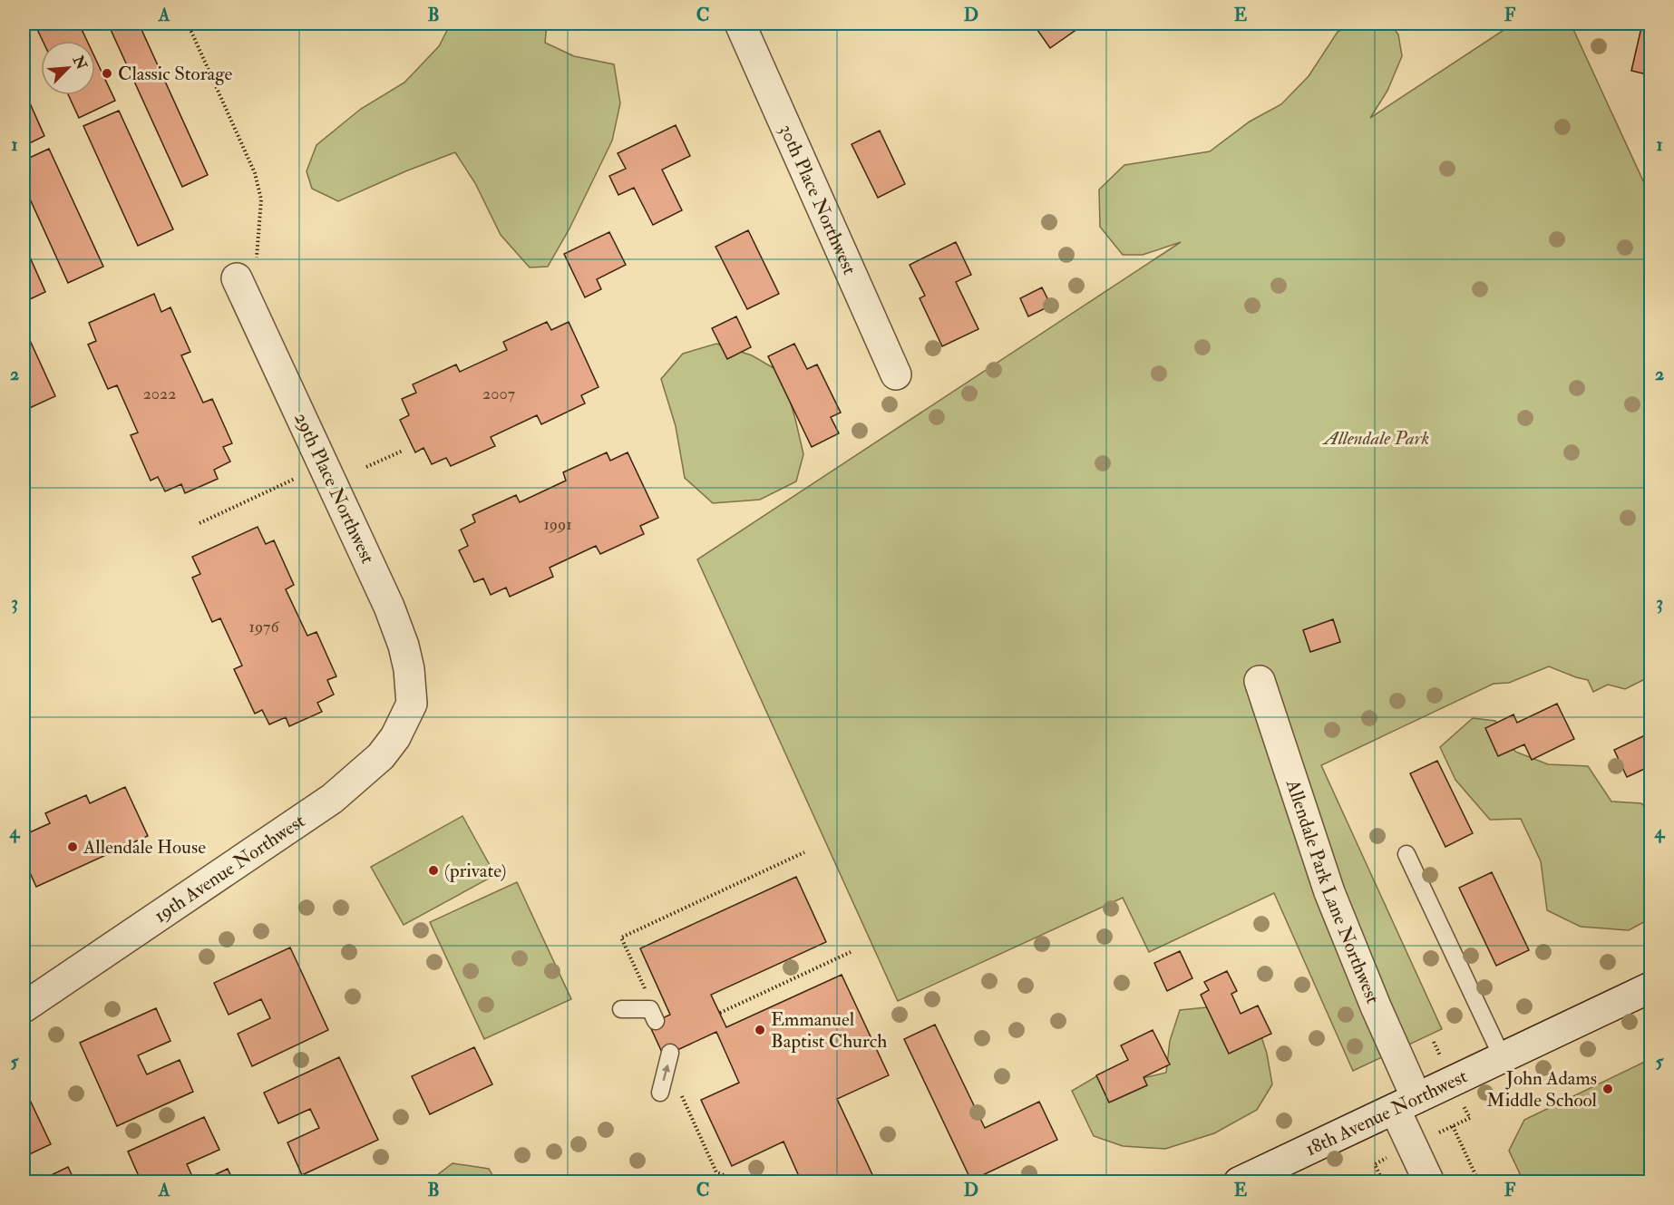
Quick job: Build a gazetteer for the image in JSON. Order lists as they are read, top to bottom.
{
  "streets": {
    "street": [
      "30th Place Northwest",
      "29th Place Northwest",
      "19th Avenue Northwest",
      "Allendale Park Lane Northwest",
      "18th Avenue Northwest"
    ]
  },
  "crossings": [
    ["29th Place Northwest", "19th Avenue Northwest"],
    ["Allendale Park Lane Northwest", "18th Avenue Northwest"]
  ],
  "parks": ["Allendale Park"],
  "places": [
    "Classic Storage",
    "Allendale House",
    "(private)",
    "Emmanuel Baptist Church",
    "John Adams Middle School"
  ],
  "house_numbers": [
    "2022",
    "2007",
    "1991",
    "1976"
  ],
  "north": "top right",
  "grid": {
    "columns": [
      "A",
      "B",
      "C",
      "D",
      "E",
      "F"
    ],
    "rows": [
      "1",
      "2",
      "3",
      "4",
      "5"
    ]
  }
}
